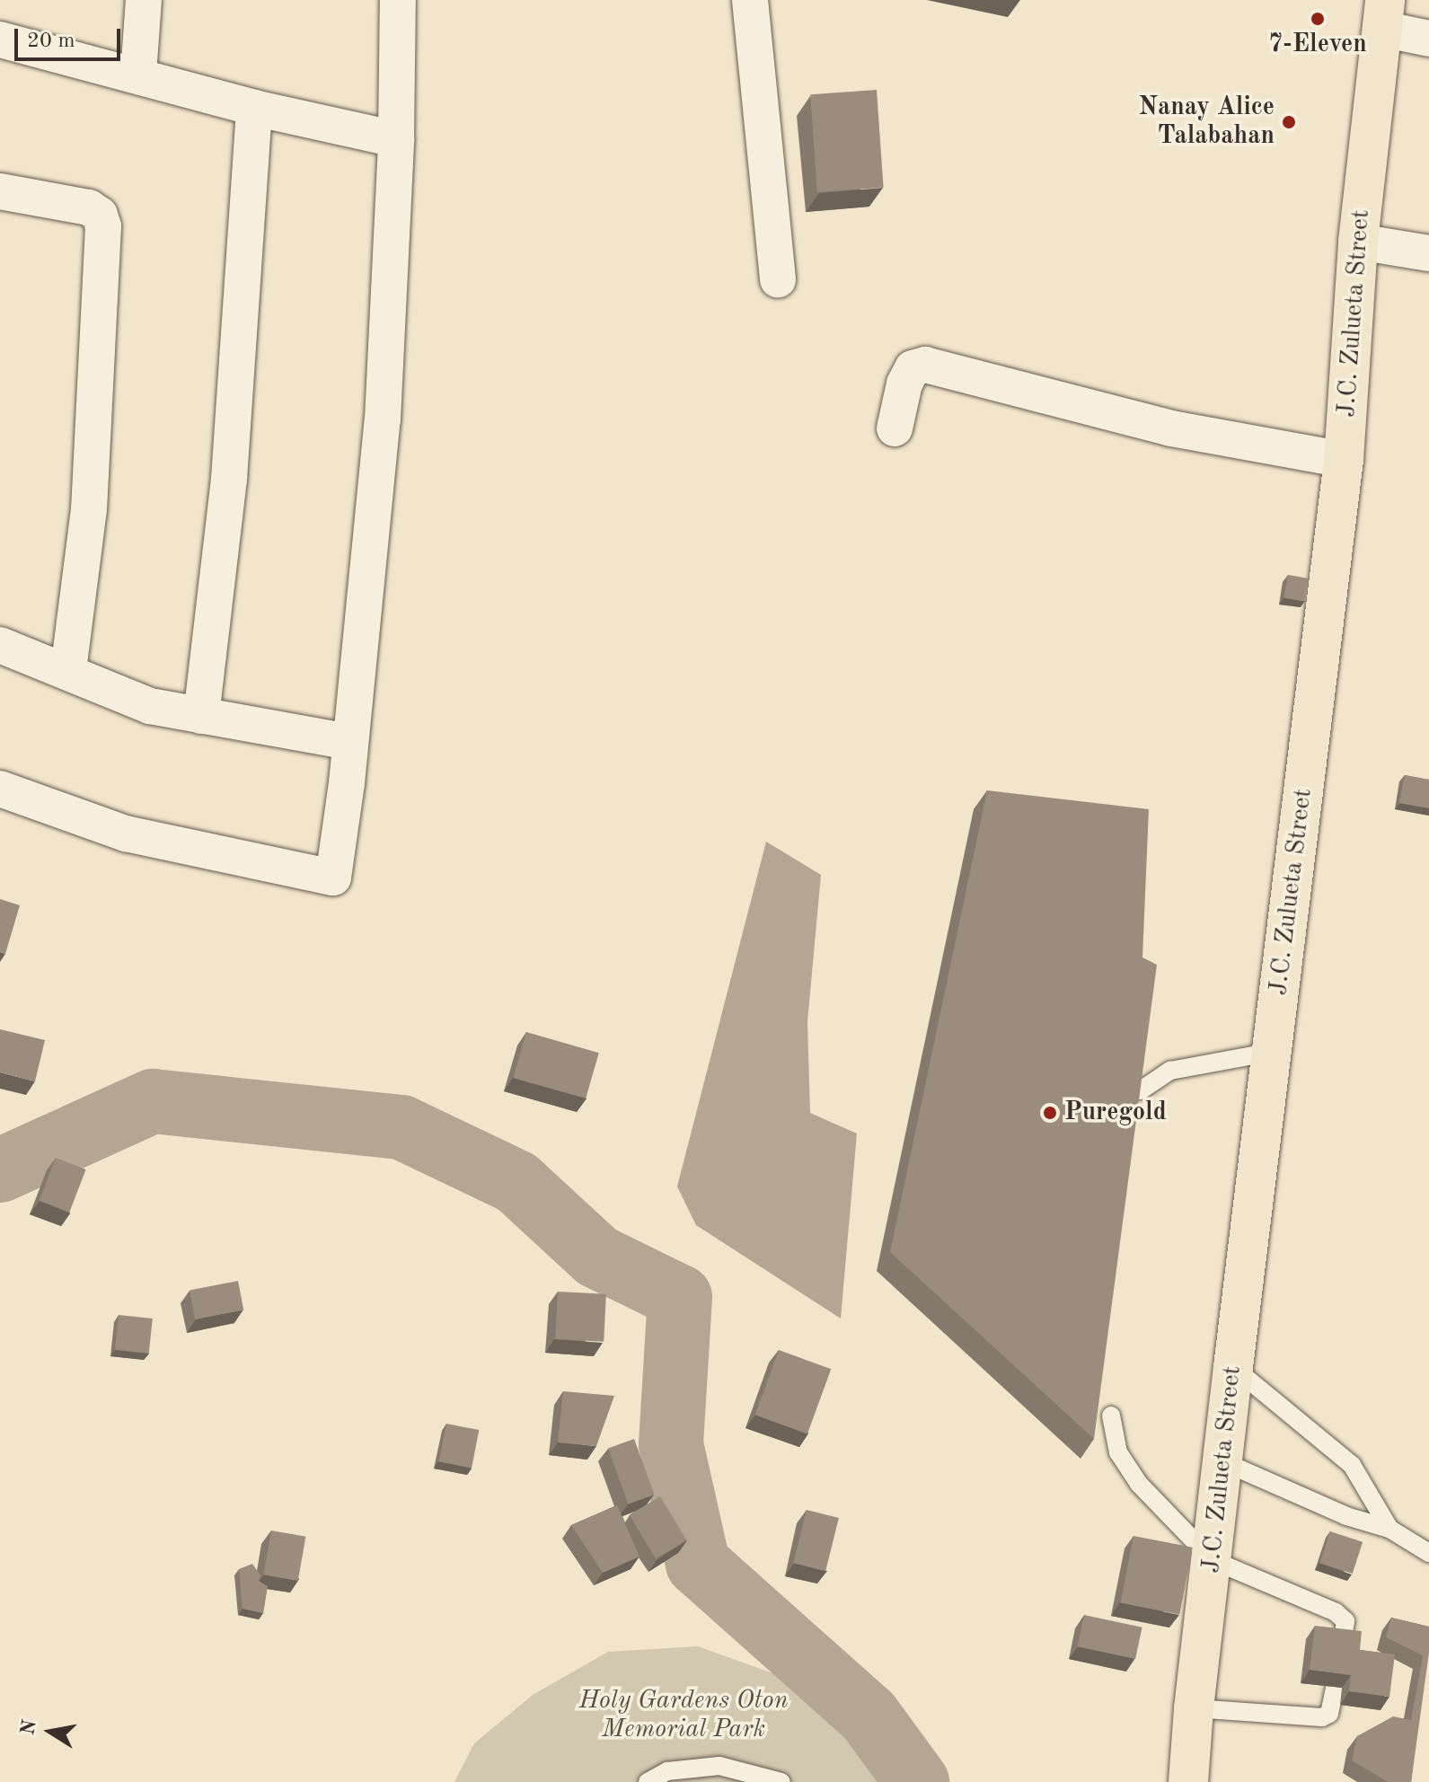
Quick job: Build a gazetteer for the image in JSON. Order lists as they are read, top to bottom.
{
  "streets": {
    "main road": ["J.C. Zulueta Street"]
  },
  "parks": ["Holy Gardens Oton Memorial Park"],
  "places": ["7-Eleven", "Nanay Alice Talabahan", "Puregold"],
  "scale_bar": "20 m",
  "north": "left"
}
